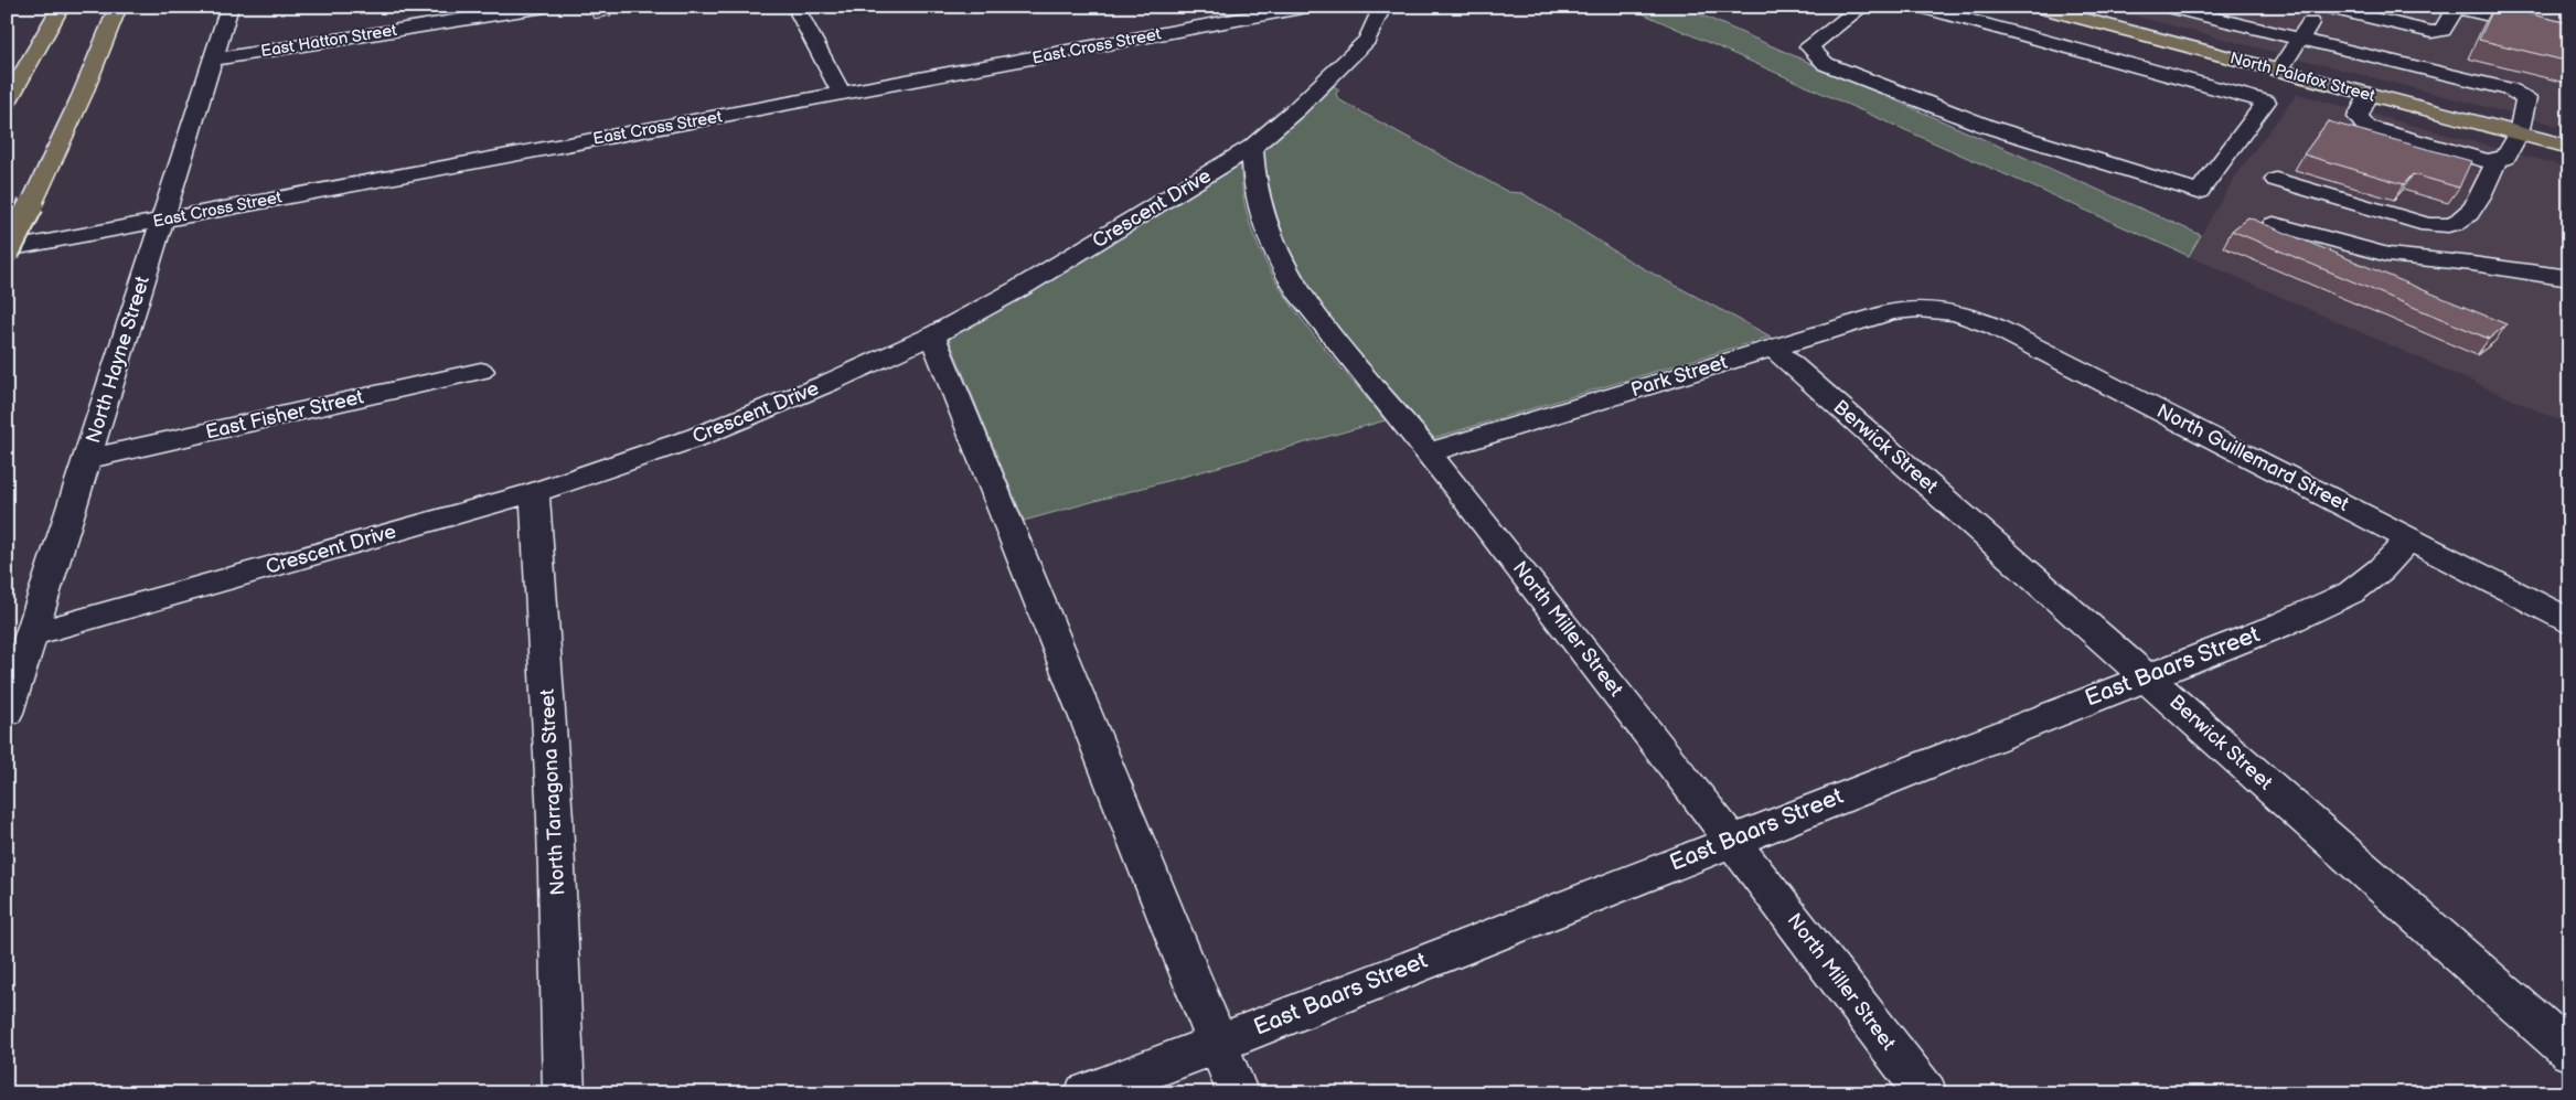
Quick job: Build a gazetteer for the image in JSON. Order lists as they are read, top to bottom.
{
  "streets": {
    "main road": ["North Palafox Street"],
    "street": [
      "East Hatton Street",
      "East Cross Street",
      "Crescent Drive",
      "North Hayne Street",
      "Park Street",
      "East Fisher Street",
      "Berwick Street",
      "North Guillemard Street",
      "North Miller Street",
      "East Baars Street",
      "North Tarragona Street"
    ]
  },
  "crossings": [
    ["East Hatton Street", "North Hayne Street"],
    ["East Cross Street", "North Hayne Street"],
    ["Crescent Drive", "North Hayne Street"],
    ["Crescent Drive", "North Miller Street"],
    ["Crescent Drive", "North Tarragona Street"],
    ["North Hayne Street", "East Fisher Street"],
    ["Park Street", "Berwick Street"],
    ["Park Street", "North Guillemard Street"],
    ["Park Street", "North Miller Street"],
    ["Berwick Street", "East Baars Street"],
    ["North Guillemard Street", "East Baars Street"],
    ["North Miller Street", "East Baars Street"]
  ]
}
